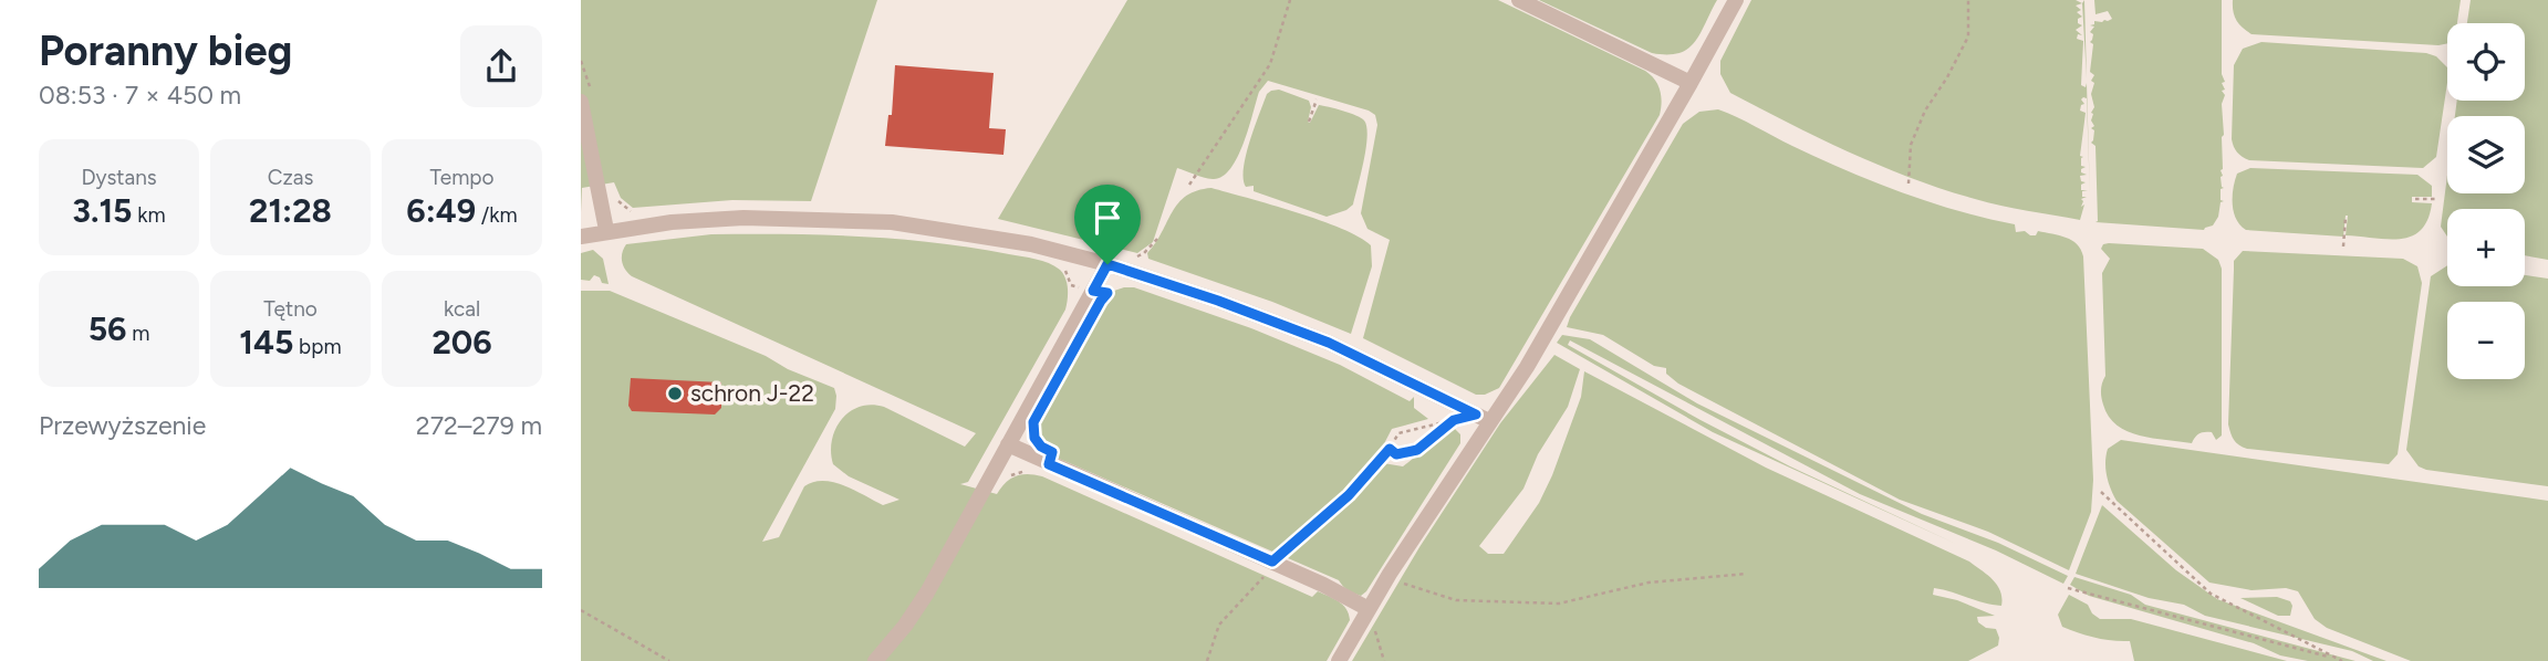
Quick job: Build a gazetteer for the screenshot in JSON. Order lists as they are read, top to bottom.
{
  "places": ["schron J-22"],
  "page": {
    "heading": ["Poranny bieg", "08:53 · 7 × 450 m"],
    "map_buttons": ["+", "−"],
    "stats": [
      ["Dystans", "3.15 km"],
      ["Czas", "21:28"],
      ["Tempo", "6:49 /km"],
      ["56 m"],
      ["Tętno", "145 bpm"],
      ["kcal", "206"]
    ],
    "chart": ["Przewyższenie", "272–279 m"]
  }
}
